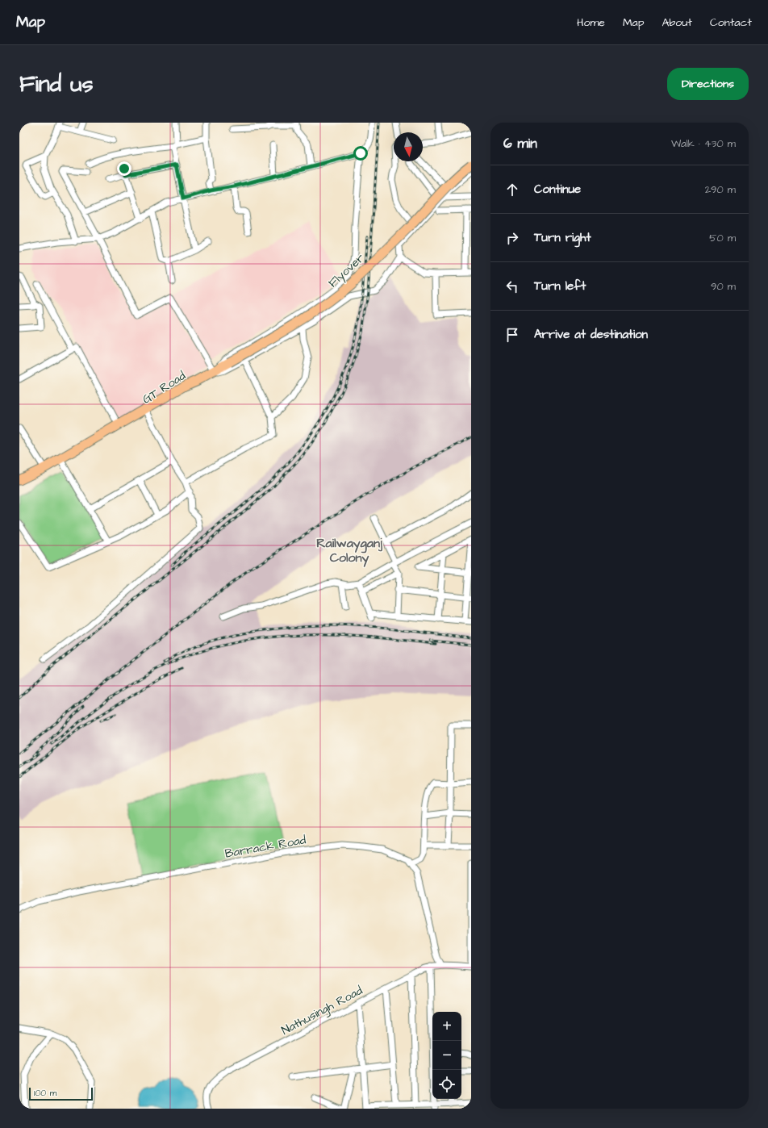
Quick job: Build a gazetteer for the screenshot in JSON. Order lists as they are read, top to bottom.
{
  "streets": {
    "highway": ["Flyover", "GT Road"],
    "street": ["Barrack Road", "Nathusingh Road"]
  },
  "crossings": [
    ["Flyover", "GT Road"]
  ],
  "districts": ["Railwayganj Colony"],
  "scale_bar": "100 m",
  "north": "bottom",
  "page": {
    "header": "Map",
    "nav": [
      "Home",
      "Map",
      "About",
      "Contact"
    ],
    "buttons": "Directions",
    "title": "Find us",
    "heading": ["6 min", "Walk · 430 m"],
    "list": [
      ["Continue", "290 m"],
      ["Turn right", "50 m"],
      ["Turn left", "90 m"],
      "Arrive at destination"
    ],
    "map_buttons": ["+", "−"],
    "scale": "100 m"
  }
}
